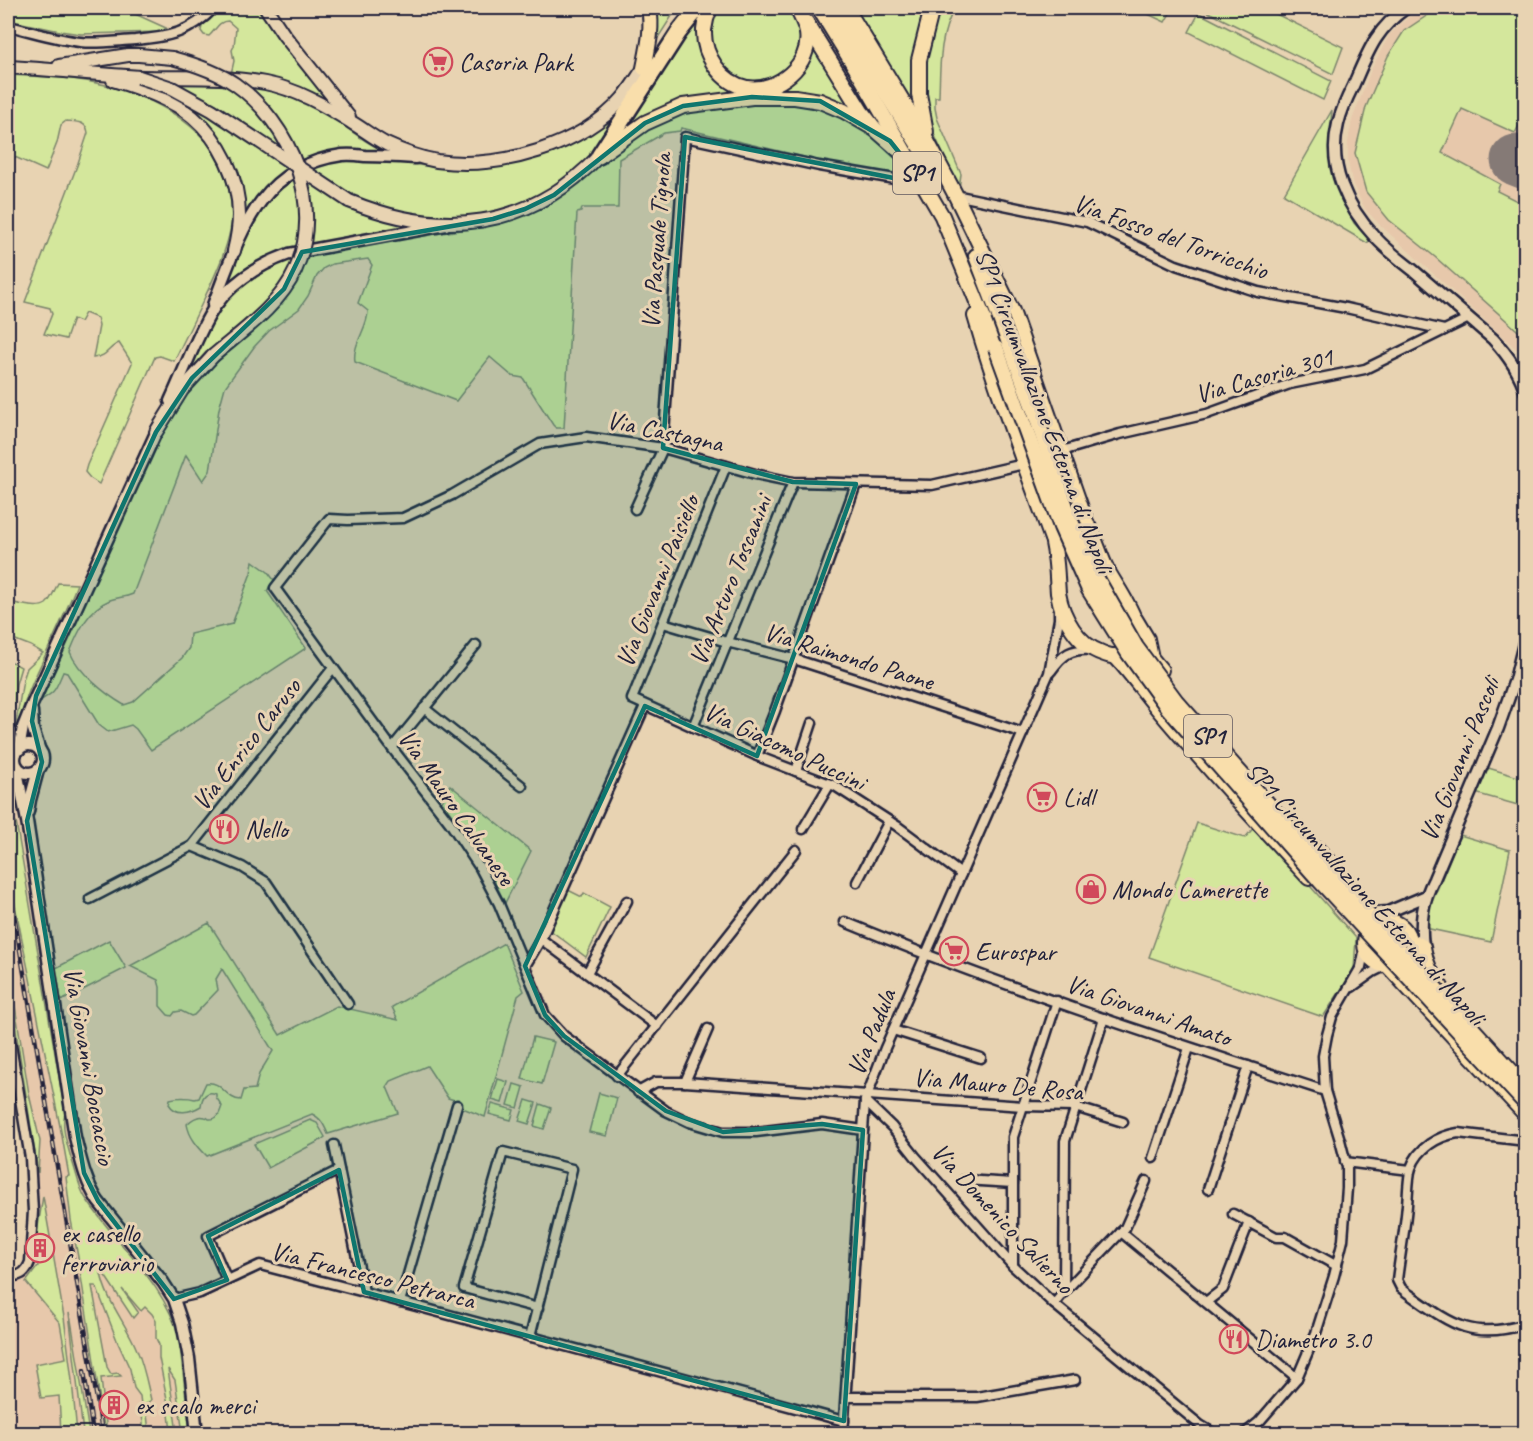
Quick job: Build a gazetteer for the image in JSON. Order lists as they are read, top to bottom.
{
  "streets": {
    "main road": ["SP1", "SP1 Circumvallazione Esterna di Napoli"],
    "street": [
      "Via Fosso del Torricchio",
      "Via Pasquale Tignola",
      "Via Casoria 301",
      "Via Castagna",
      "Via Arturo Toscanini",
      "Via Giovanni Paisiello",
      "Via Raimondo Paone",
      "Via Enrico Caruso",
      "Via Giacomo Puccini",
      "Via Giovanni Pascoli",
      "Via Mauro Calvanese",
      "Via Giovanni Amato",
      "Via Padula",
      "Via Giovanni Boccaccio",
      "Via Mauro De Rosa",
      "Via Domenico Salierno",
      "Via Francesco Petrarca"
    ]
  },
  "crossings": [
    ["SP1", "SP1 Circumvallazione Esterna di Napoli"],
    ["Via Fosso del Torricchio", "Via Casoria 301"],
    ["Via Pasquale Tignola", "SP1 Circumvallazione Esterna di Napoli"],
    ["Via Pasquale Tignola", "Via Castagna"],
    ["Via Castagna", "Via Arturo Toscanini"],
    ["Via Castagna", "Via Giovanni Paisiello"],
    ["Via Castagna", "Via Mauro Calvanese"],
    ["Via Arturo Toscanini", "Via Raimondo Paone"],
    ["Via Arturo Toscanini", "Via Giacomo Puccini"],
    ["Via Giovanni Paisiello", "Via Raimondo Paone"],
    ["Via Giovanni Paisiello", "Via Giacomo Puccini"],
    ["Via Raimondo Paone", "Via Padula"],
    ["Via Enrico Caruso", "Via Mauro Calvanese"],
    ["Via Giacomo Puccini", "Via Padula"],
    ["Via Mauro Calvanese", "Via Padula"],
    ["Via Mauro Calvanese", "Via Mauro De Rosa"],
    ["Via Giovanni Amato", "Via Padula"],
    ["Via Padula", "Via Mauro De Rosa"],
    ["Via Padula", "Via Domenico Salierno"],
    ["Via Padula", "Via Francesco Petrarca"],
    ["Via Giovanni Boccaccio", "Via Francesco Petrarca"],
    ["Via Mauro De Rosa", "Via Domenico Salierno"]
  ],
  "places": {
    "supermarket": ["Casoria Park", "Lidl", "Eurospar"],
    "restaurant": ["Nello", "Diametro 3.0"],
    "shop": ["Mondo Camerette"],
    "building": ["ex casello ferroviario", "ex scalo merci"]
  }
}
